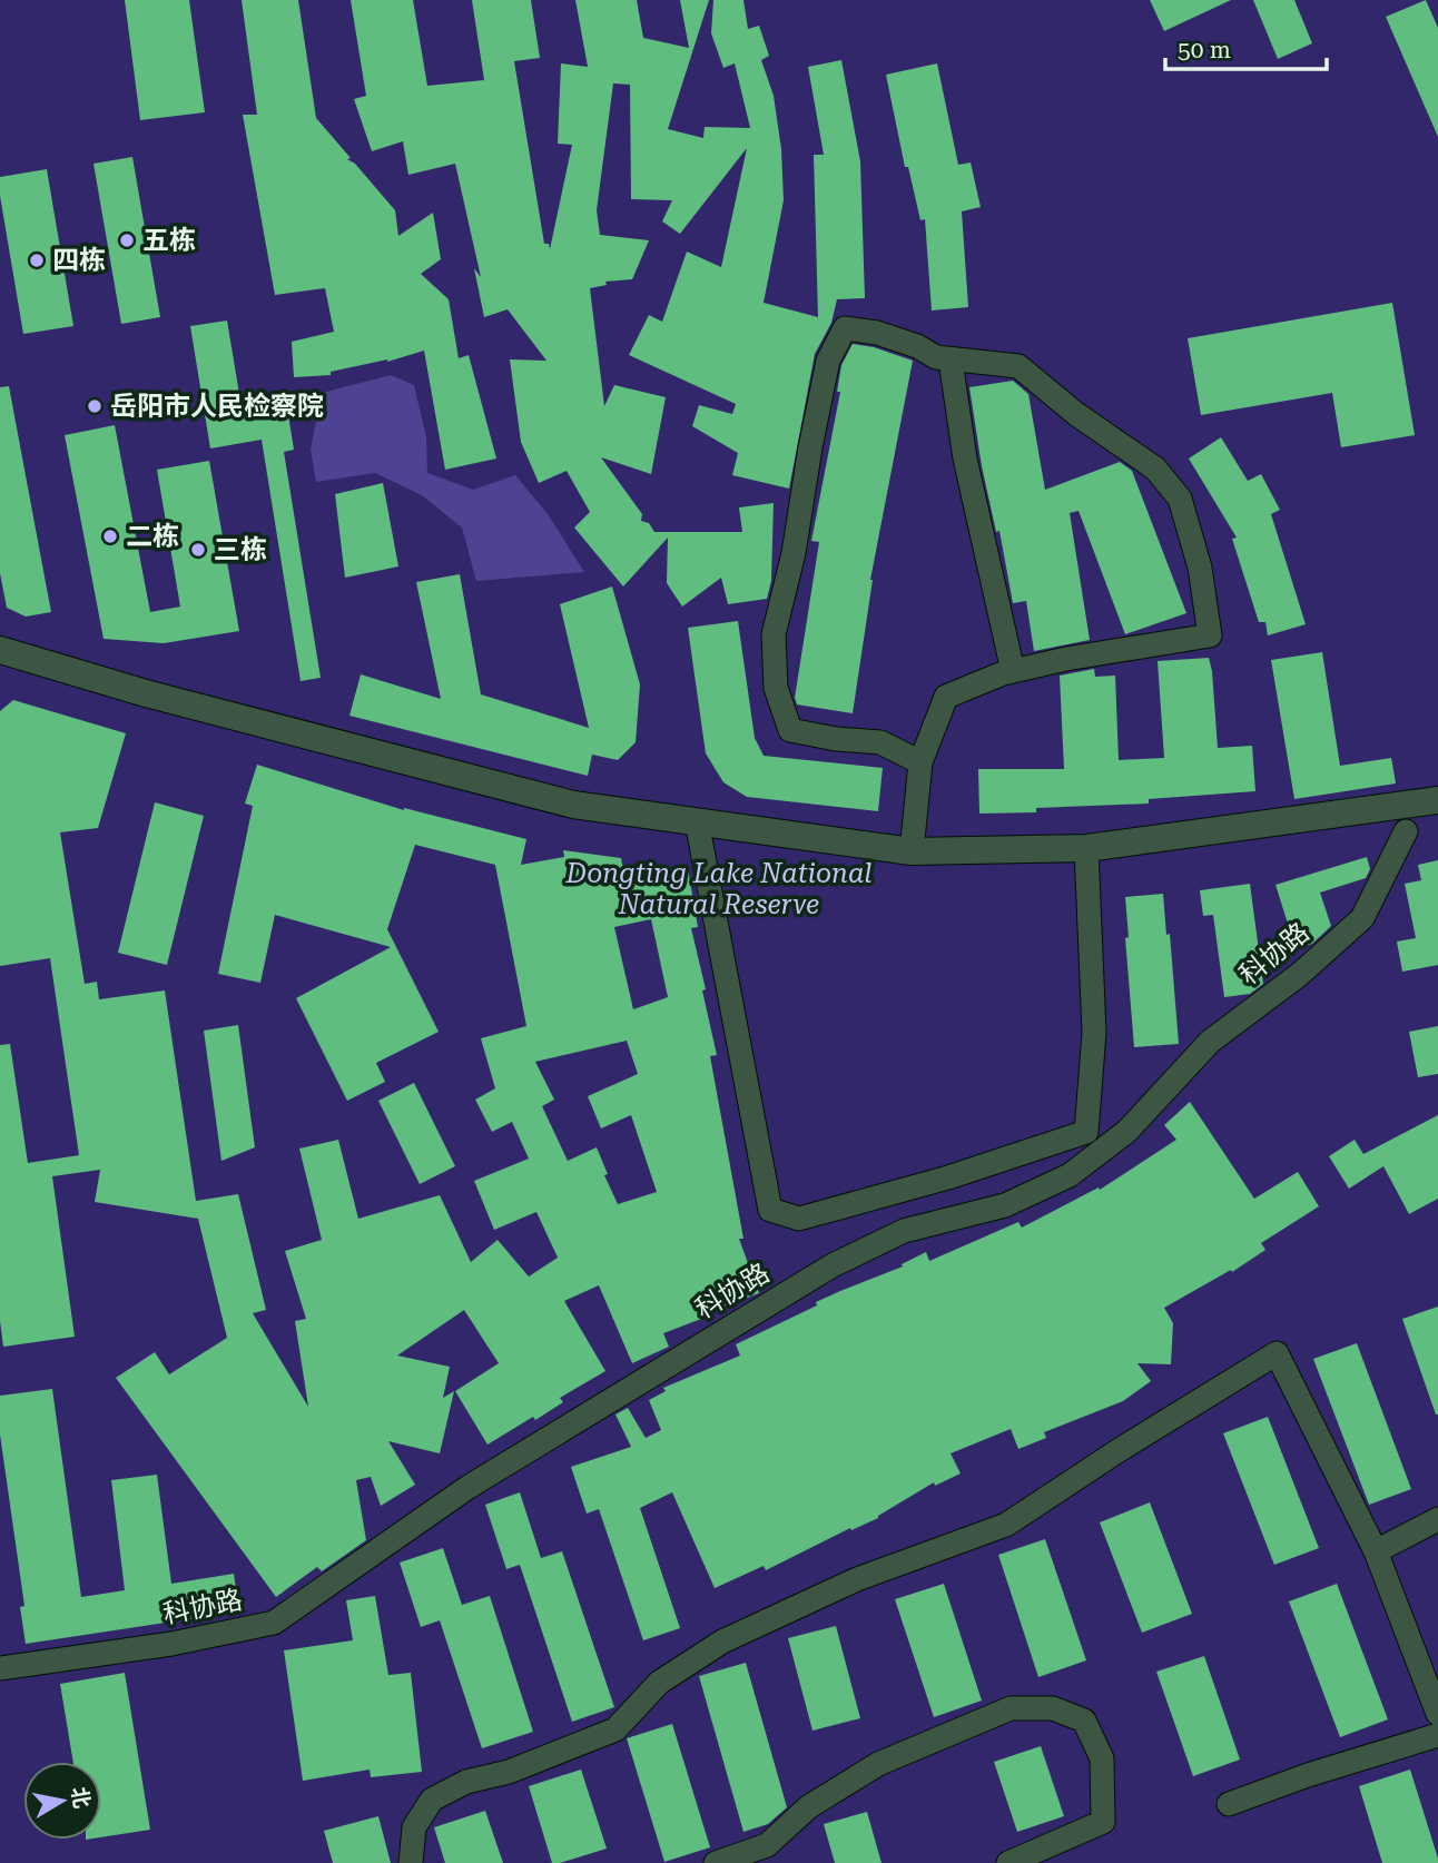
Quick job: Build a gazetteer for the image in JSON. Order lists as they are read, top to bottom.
{
  "streets": {
    "street": ["科协路"]
  },
  "parks": ["Dongting Lake National Natural Reserve"],
  "places": [
    "五栋",
    "四栋",
    "岳阳市人民检察院",
    "二栋",
    "三栋"
  ],
  "scale_bar": "50 m",
  "north": "right"
}
